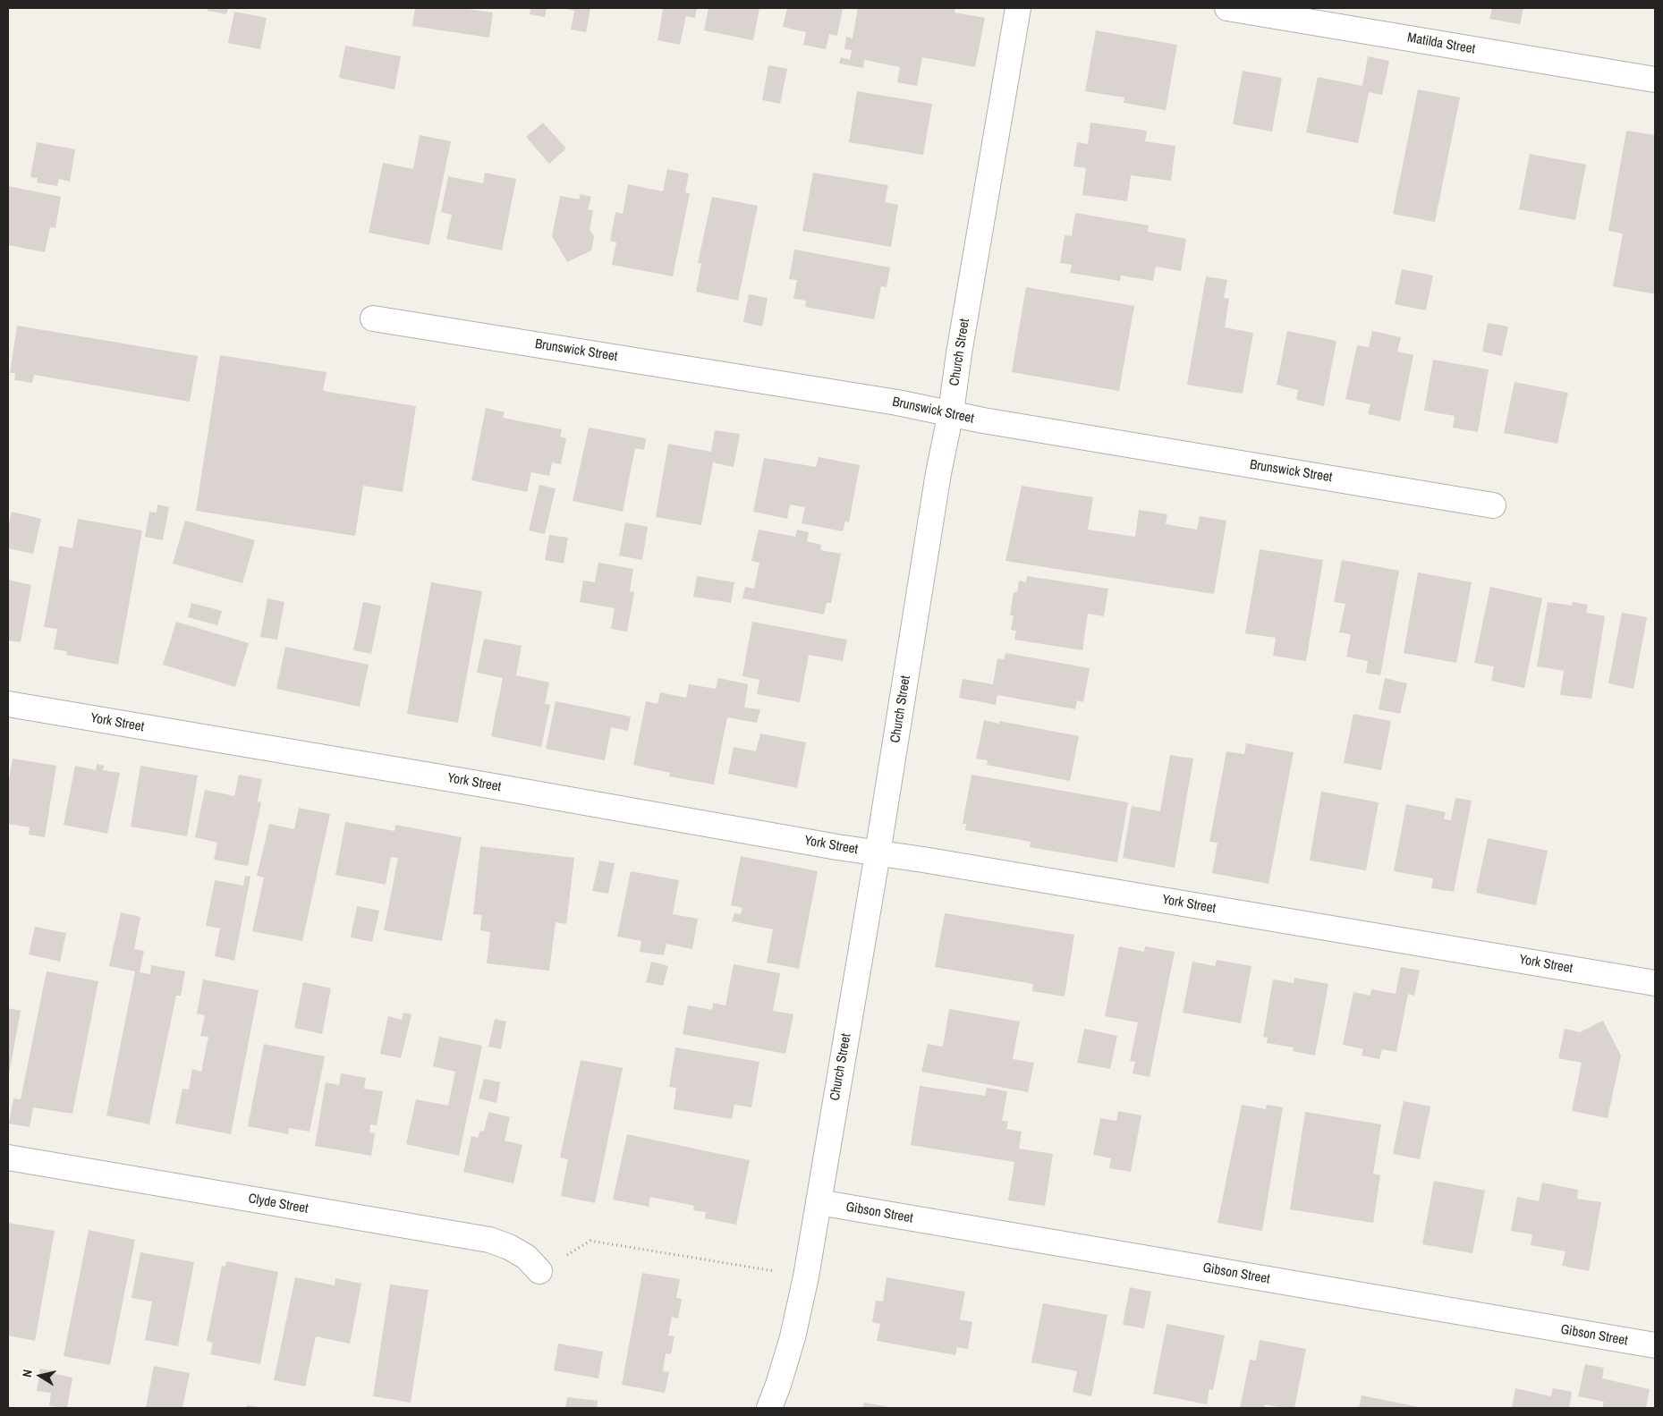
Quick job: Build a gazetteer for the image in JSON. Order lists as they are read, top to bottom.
{
  "streets": {
    "street": [
      "Matilda Street",
      "Brunswick Street",
      "Church Street",
      "York Street",
      "Clyde Street",
      "Gibson Street"
    ]
  },
  "crossings": [
    ["Brunswick Street", "Church Street"],
    ["Church Street", "York Street"],
    ["Church Street", "Gibson Street"]
  ],
  "north": "left"
}
